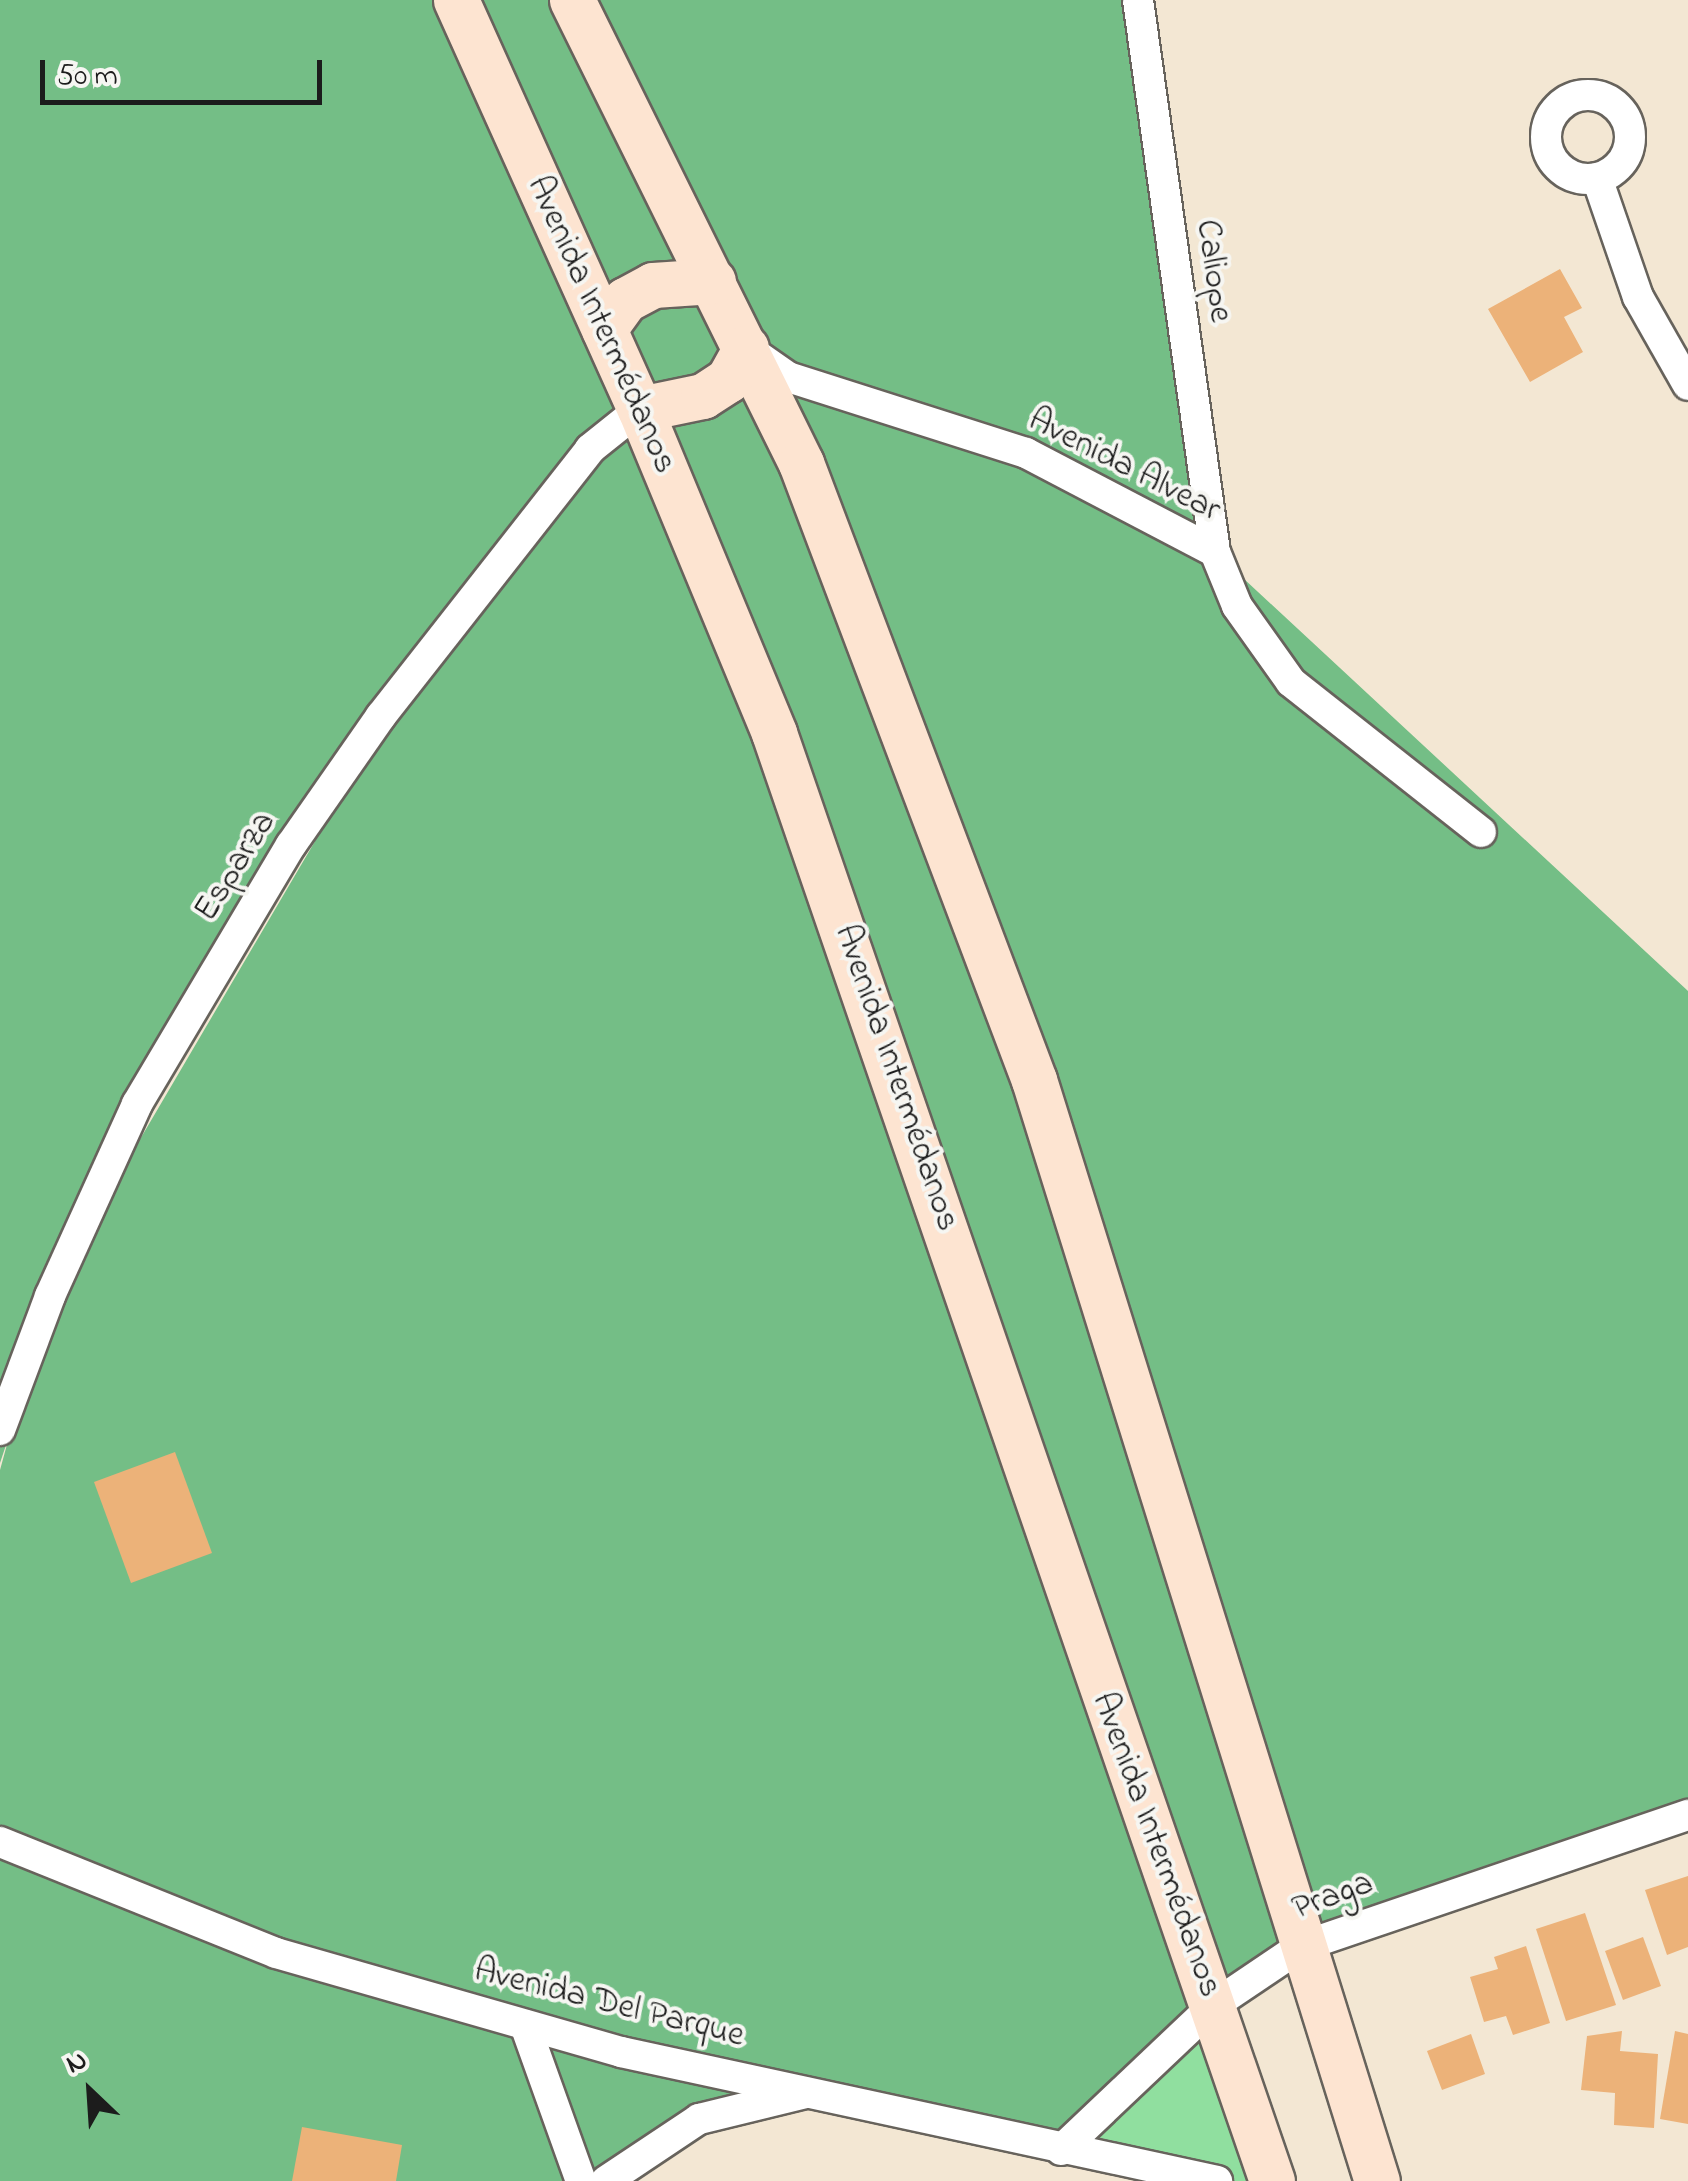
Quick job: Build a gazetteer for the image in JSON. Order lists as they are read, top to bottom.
{
  "streets": {
    "main road": ["Avenida Intermédanos"],
    "street": [
      "Caliope",
      "Avenida Alvear",
      "Esparza",
      "Praga",
      "Avenida Del Parque"
    ]
  },
  "crossings": [
    ["Caliope", "Avenida Alvear"],
    ["Avenida Intermédanos", "Avenida Alvear"],
    ["Avenida Intermédanos", "Esparza"],
    ["Avenida Intermédanos", "Praga"],
    ["Avenida Alvear", "Esparza"],
    ["Praga", "Avenida Del Parque"]
  ],
  "scale_bar": "50 m",
  "north": "top left"
}
